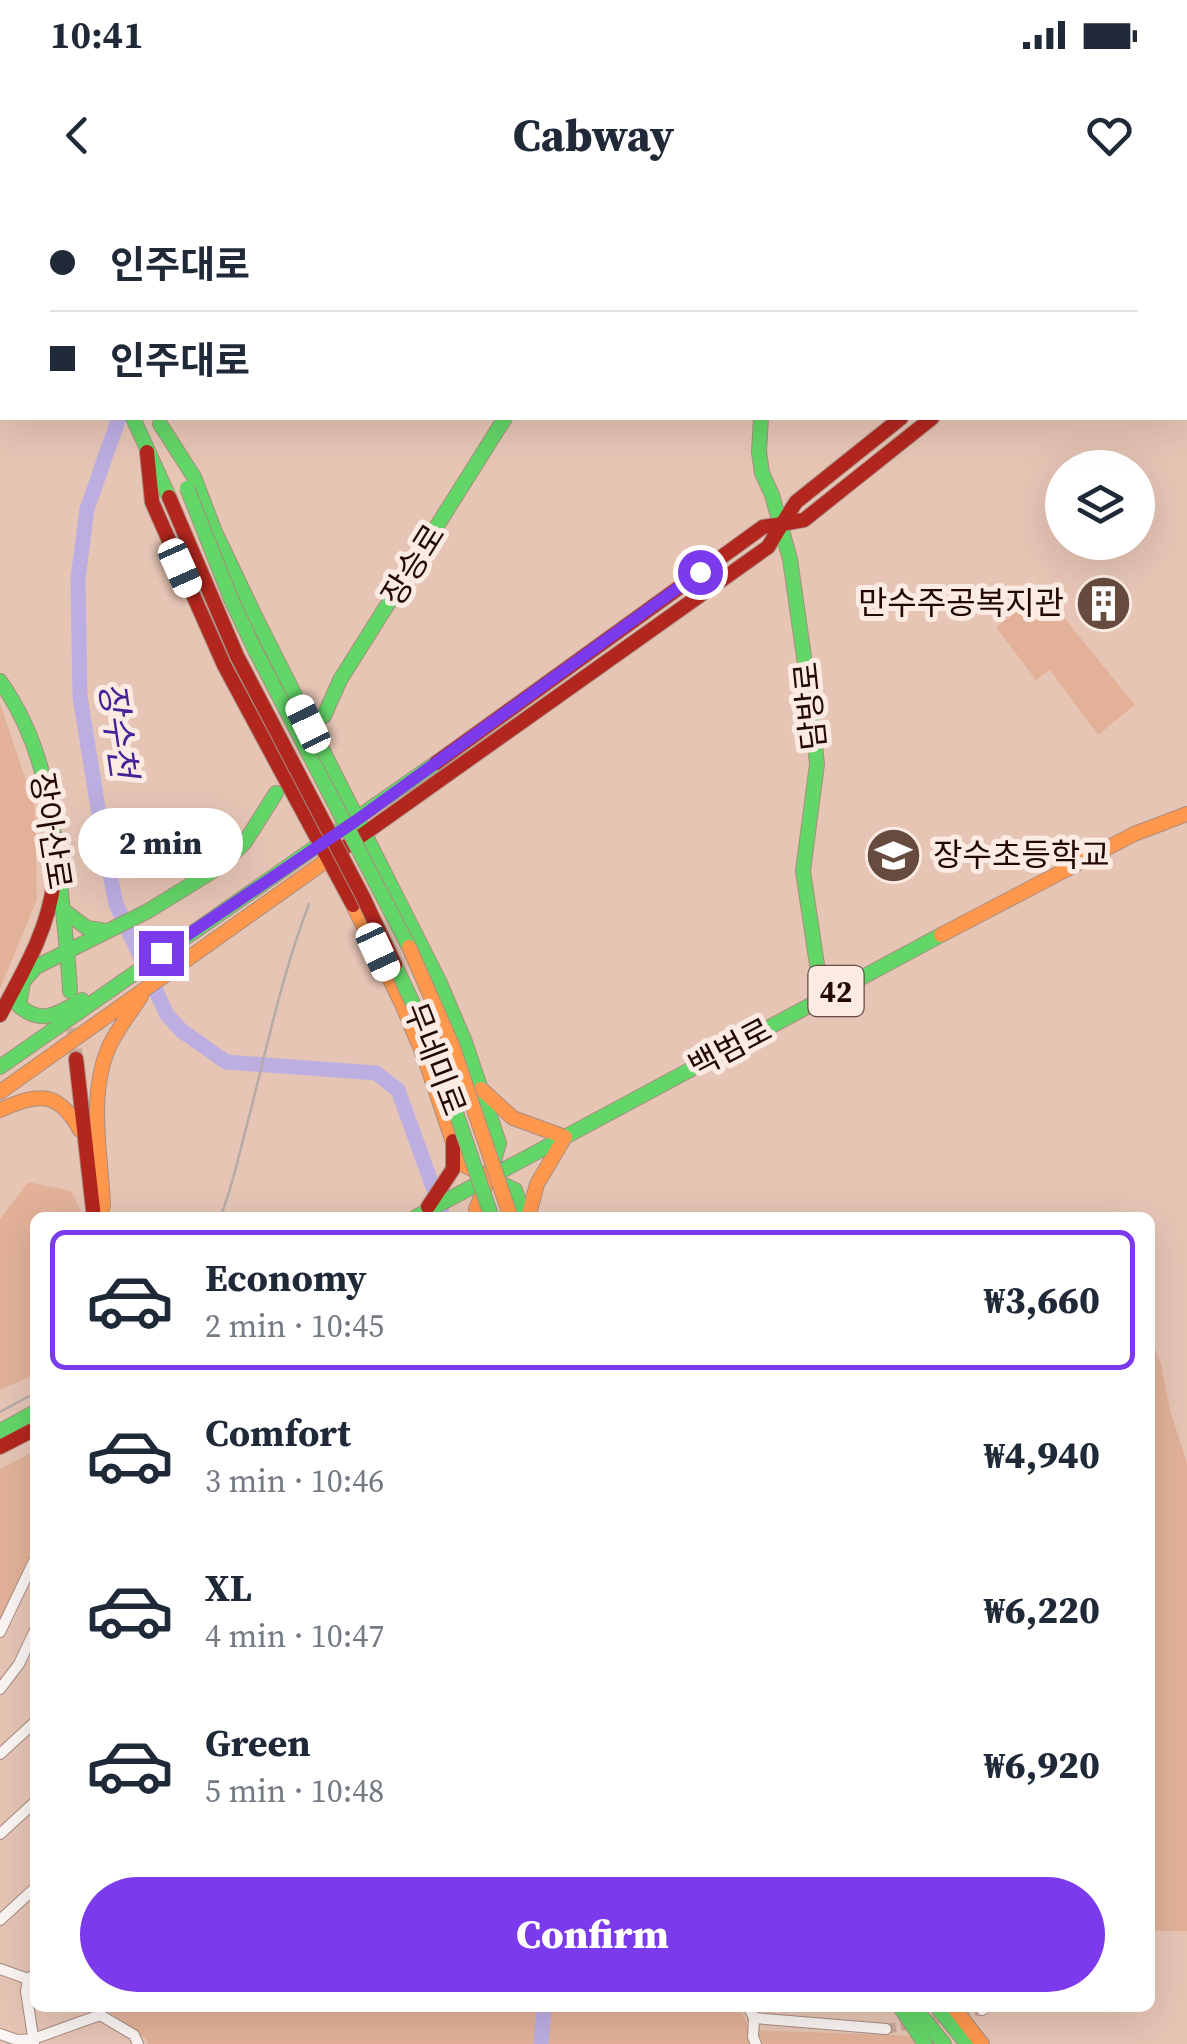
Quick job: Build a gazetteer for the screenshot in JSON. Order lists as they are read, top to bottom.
{
  "streets": {
    "main road": [
      "장승로",
      "담방로",
      "장아산로",
      "42",
      "백범로",
      "무네미로"
    ]
  },
  "crossings": [
    ["담방로", "백범로"],
    ["42", "백범로"]
  ],
  "water": ["장수천"],
  "places": {
    "building": ["만수주공복지관"],
    "school or university": ["장수초등학교"]
  },
  "page": {
    "status": "10:41",
    "header": "Cabway",
    "banner": ["인주대로", "인주대로"],
    "bubble": "2 min",
    "list": [
      {
        "name": "Economy",
        "note": "2 min · 10:45",
        "value": "₩3,660"
      },
      {
        "name": "Comfort",
        "note": "3 min · 10:46",
        "value": "₩4,940"
      },
      {
        "name": "XL",
        "note": "4 min · 10:47",
        "value": "₩6,220"
      },
      {
        "name": "Green",
        "note": "5 min · 10:48",
        "value": "₩6,920"
      }
    ],
    "buttons": "Confirm"
  }
}
